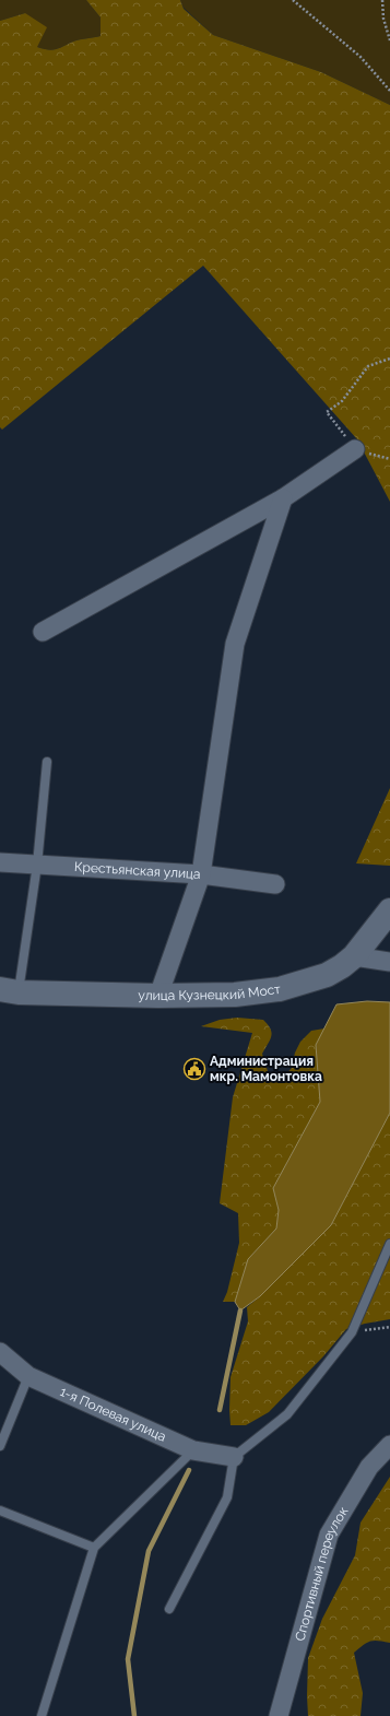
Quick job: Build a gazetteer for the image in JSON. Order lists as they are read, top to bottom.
{
  "streets": {
    "street": [
      "Крестьянская улица",
      "улица Кузнецкий Мост",
      "1-я Полевая улица",
      "Спортивный переулок"
    ]
  },
  "places": {
    "public building": ["Администрация мкр. Мамонтовка"]
  }
}
